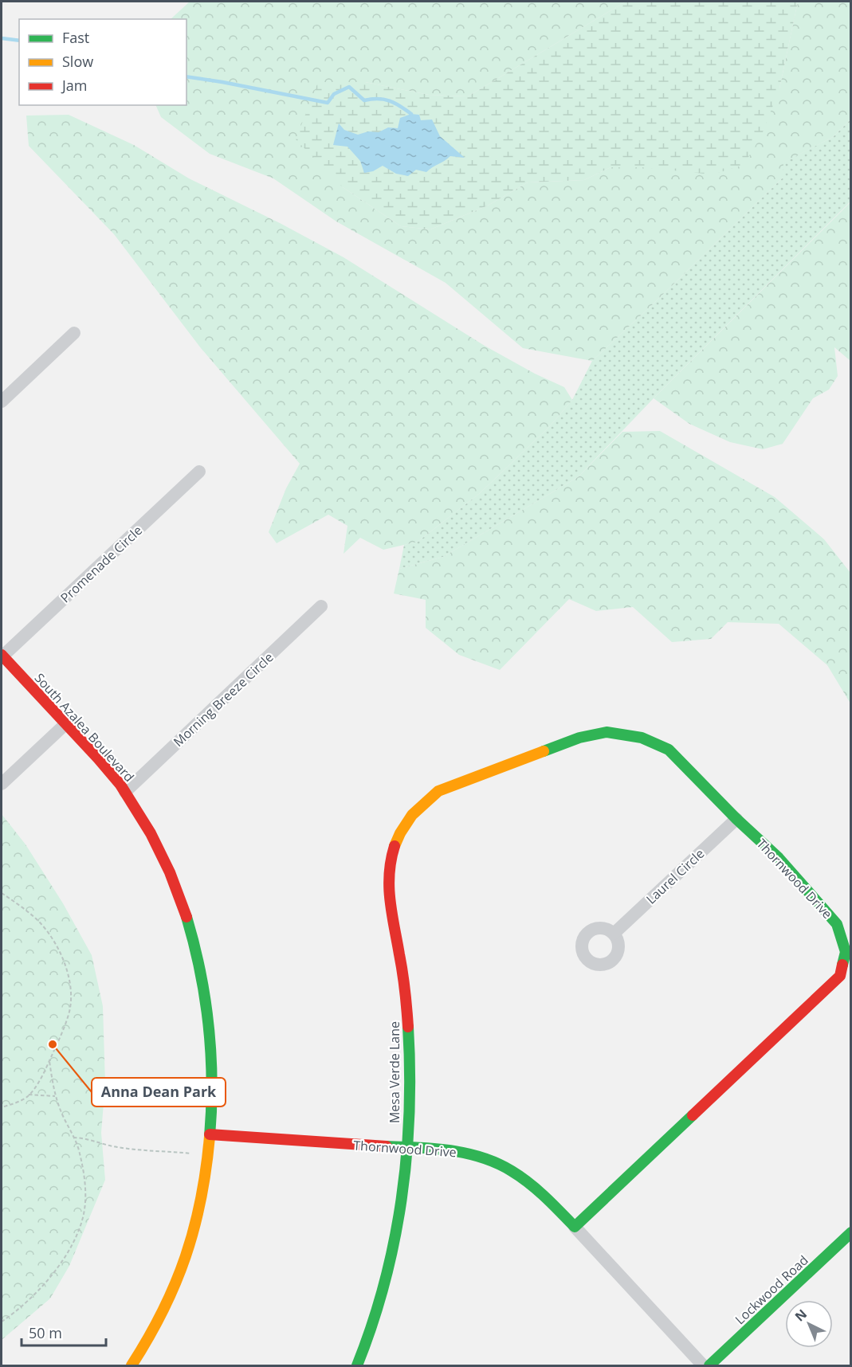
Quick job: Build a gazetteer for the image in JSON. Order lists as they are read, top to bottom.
{
  "streets": {
    "street": [
      "Promenade Circle",
      "Morning Breeze Circle",
      "South Azalea Boulevard",
      "Laurel Circle",
      "Thornwood Drive",
      "Mesa Verde Lane",
      "Lockwood Road"
    ]
  },
  "crossings": [
    ["Promenade Circle", "South Azalea Boulevard"],
    ["Morning Breeze Circle", "South Azalea Boulevard"],
    ["South Azalea Boulevard", "Thornwood Drive"],
    ["Laurel Circle", "Thornwood Drive"],
    ["Thornwood Drive", "Mesa Verde Lane"]
  ],
  "places": ["Anna Dean Park"],
  "legend": ["Fast", "Slow", "Jam"],
  "scale_bar": "50 m",
  "north": "top left"
}
